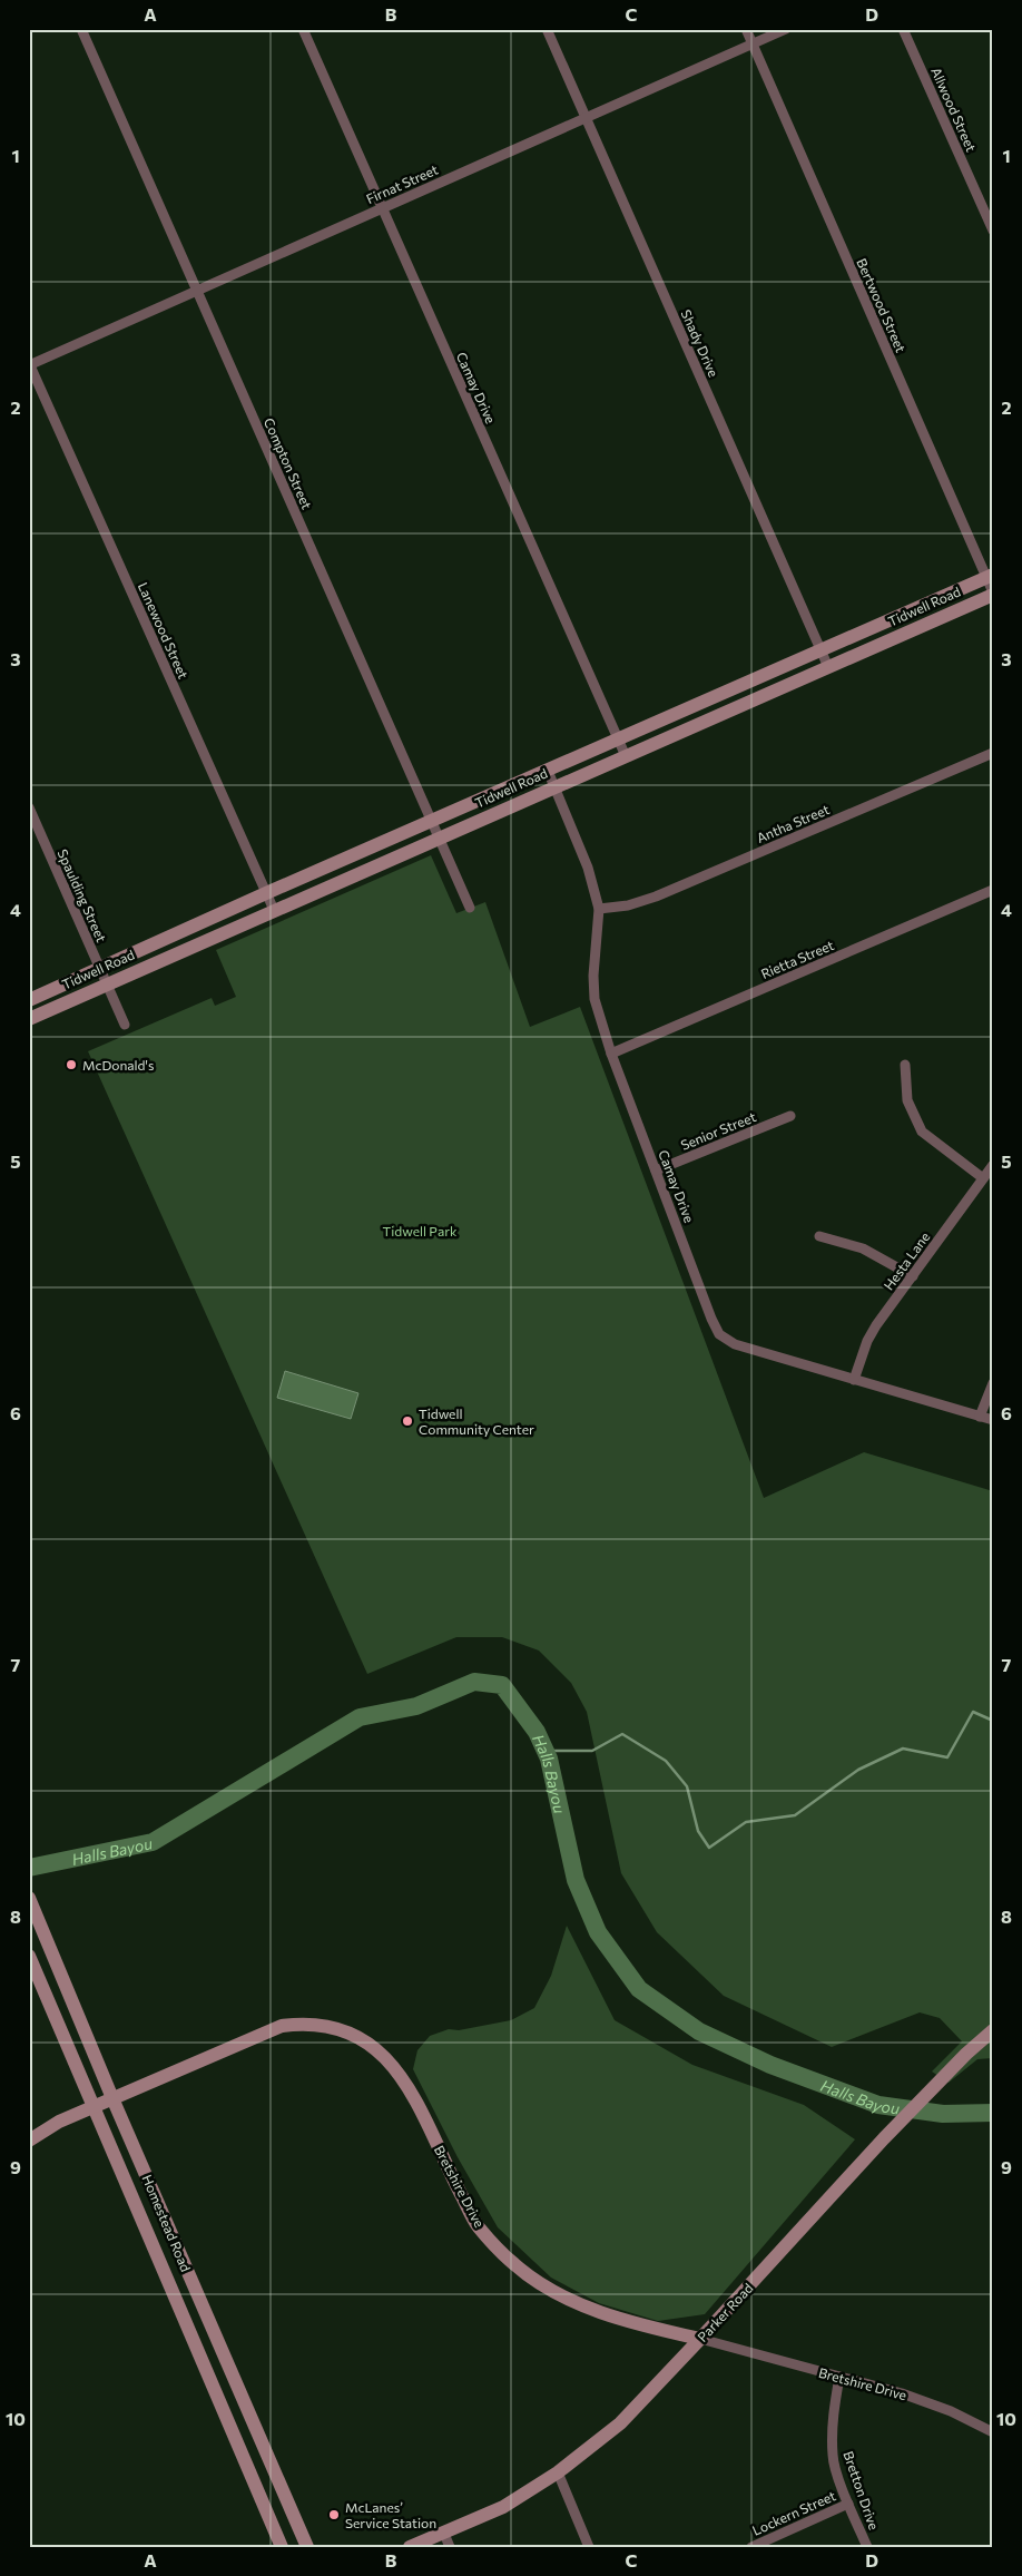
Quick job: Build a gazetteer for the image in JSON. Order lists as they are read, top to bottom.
{
  "streets": {
    "main road": [
      "Tidwell Road",
      "Bretshire Drive",
      "Homestead Road",
      "Parker Road"
    ],
    "street": [
      "Allwood Street",
      "Firnat Street",
      "Bertwood Street",
      "Shady Drive",
      "Camay Drive",
      "Compton Street",
      "Lanewood Street",
      "Antha Street",
      "Spaulding Street",
      "Rietta Street",
      "Senior Street",
      "Hesta Lane",
      "Bretton Drive",
      "Lockern Street"
    ]
  },
  "crossings": [
    ["Firnat Street", "Bertwood Street"],
    ["Firnat Street", "Shady Drive"],
    ["Firnat Street", "Camay Drive"],
    ["Firnat Street", "Compton Street"],
    ["Firnat Street", "Lanewood Street"],
    ["Bertwood Street", "Tidwell Road"],
    ["Shady Drive", "Tidwell Road"],
    ["Camay Drive", "Tidwell Road"],
    ["Camay Drive", "Antha Street"],
    ["Camay Drive", "Rietta Street"],
    ["Camay Drive", "Senior Street"],
    ["Camay Drive", "Hesta Lane"],
    ["Compton Street", "Tidwell Road"],
    ["Tidwell Road", "Lanewood Street"],
    ["Tidwell Road", "Spaulding Street"],
    ["Bretshire Drive", "Homestead Road"],
    ["Bretshire Drive", "Parker Road"],
    ["Bretshire Drive", "Bretton Drive"],
    ["Bretton Drive", "Lockern Street"]
  ],
  "water": ["Halls Bayou"],
  "parks": ["Tidwell Park"],
  "places": ["McDonald's", "Tidwell Community Center", "McLanes’ Service Station"],
  "grid": {
    "columns": [
      "A",
      "B",
      "C",
      "D"
    ],
    "rows": [
      "1",
      "2",
      "3",
      "4",
      "5",
      "6",
      "7",
      "8",
      "9",
      "10"
    ]
  }
}
